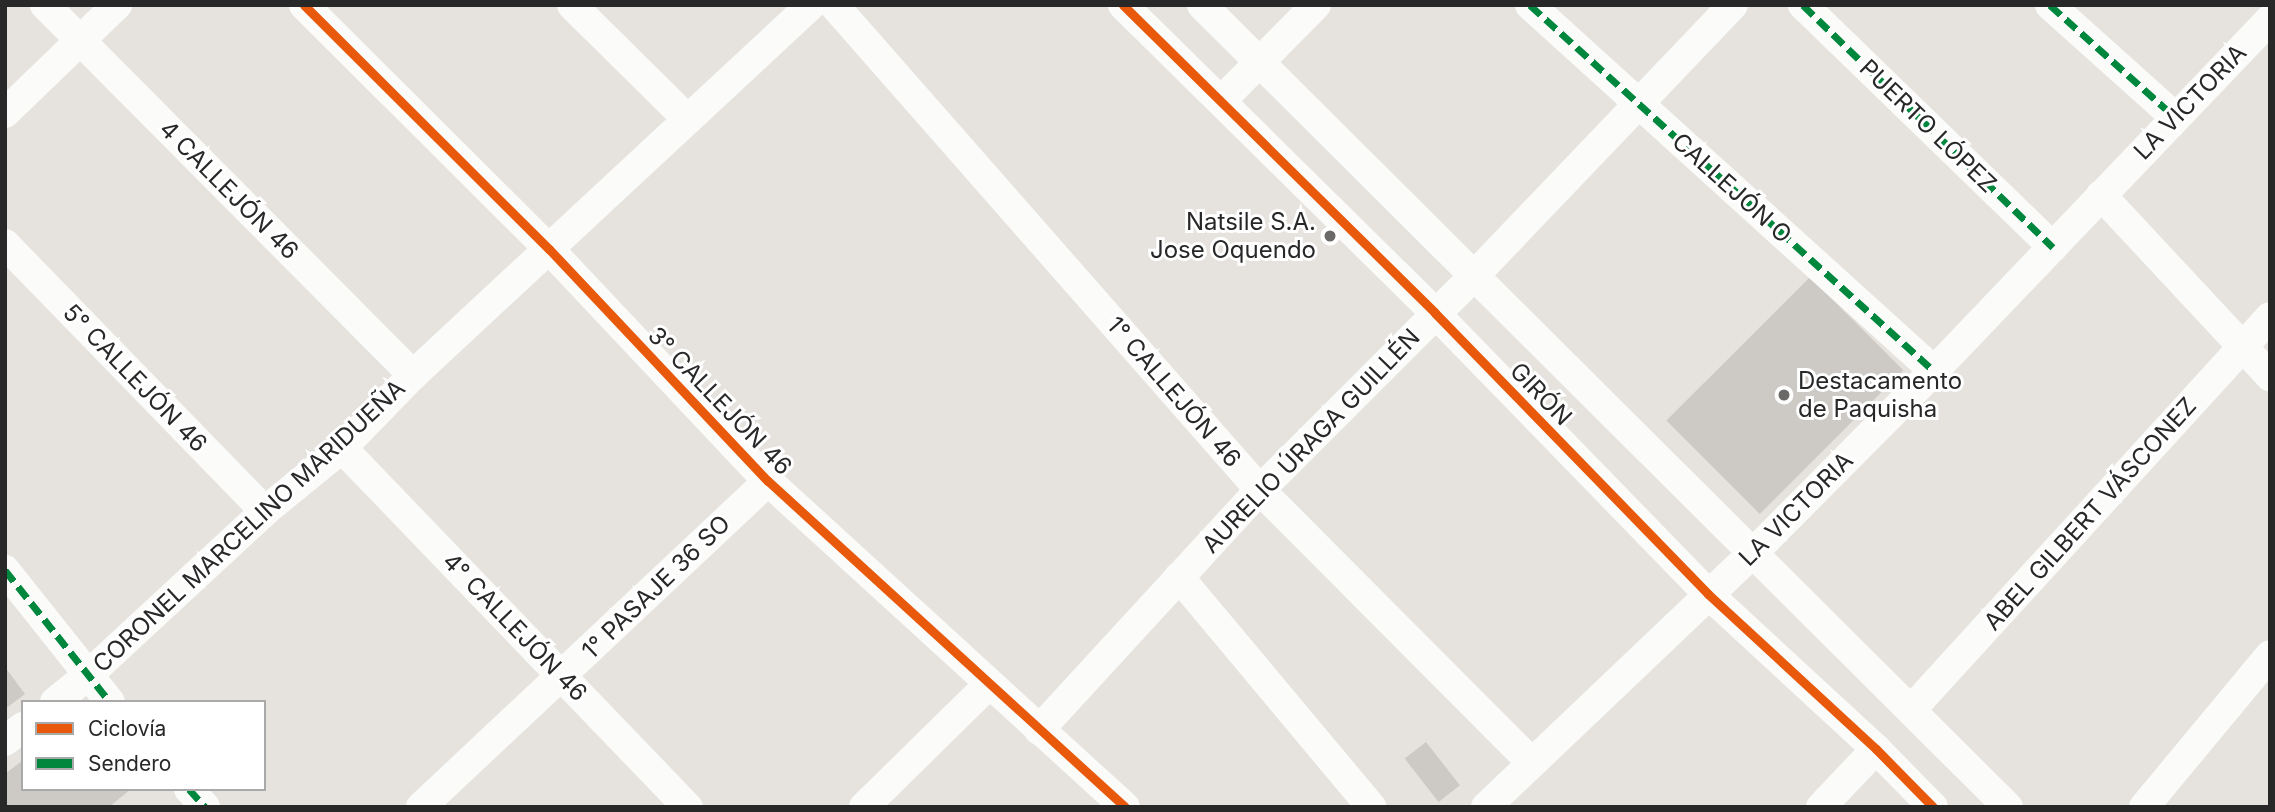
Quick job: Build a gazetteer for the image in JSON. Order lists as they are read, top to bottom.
{
  "streets": {
    "street": [
      "LA VICTORIA",
      "PUERTO LÓPEZ",
      "CALLEJÓN O",
      "4 CALLEJÓN 46",
      "5° CALLEJÓN 46",
      "1° CALLEJÓN 46",
      "GIRÓN",
      "3° CALLEJÓN 46",
      "AURELIO ÚRAGA GUILLÉN",
      "ABEL GILBERT VÁSCONEZ",
      "CORONEL MARCELINO MARIDUEÑA",
      "1° PASAJE 36 SO",
      "4° CALLEJÓN 46"
    ]
  },
  "crossings": [
    ["LA VICTORIA", "PUERTO LÓPEZ"],
    ["LA VICTORIA", "CALLEJÓN O"],
    ["LA VICTORIA", "1° CALLEJÓN 46"],
    ["LA VICTORIA", "GIRÓN"],
    ["CALLEJÓN O", "AURELIO ÚRAGA GUILLÉN"],
    ["4 CALLEJÓN 46", "CORONEL MARCELINO MARIDUEÑA"],
    ["5° CALLEJÓN 46", "CORONEL MARCELINO MARIDUEÑA"],
    ["1° CALLEJÓN 46", "AURELIO ÚRAGA GUILLÉN"],
    ["GIRÓN", "AURELIO ÚRAGA GUILLÉN"],
    ["GIRÓN", "ABEL GILBERT VÁSCONEZ"],
    ["3° CALLEJÓN 46", "AURELIO ÚRAGA GUILLÉN"],
    ["3° CALLEJÓN 46", "CORONEL MARCELINO MARIDUEÑA"],
    ["3° CALLEJÓN 46", "1° PASAJE 36 SO"],
    ["CORONEL MARCELINO MARIDUEÑA", "4° CALLEJÓN 46"],
    ["1° PASAJE 36 SO", "4° CALLEJÓN 46"]
  ],
  "places": ["Natsile S.A. Jose Oquendo", "Destacamento de Paquisha"],
  "legend": ["Ciclovía", "Sendero"]
}
